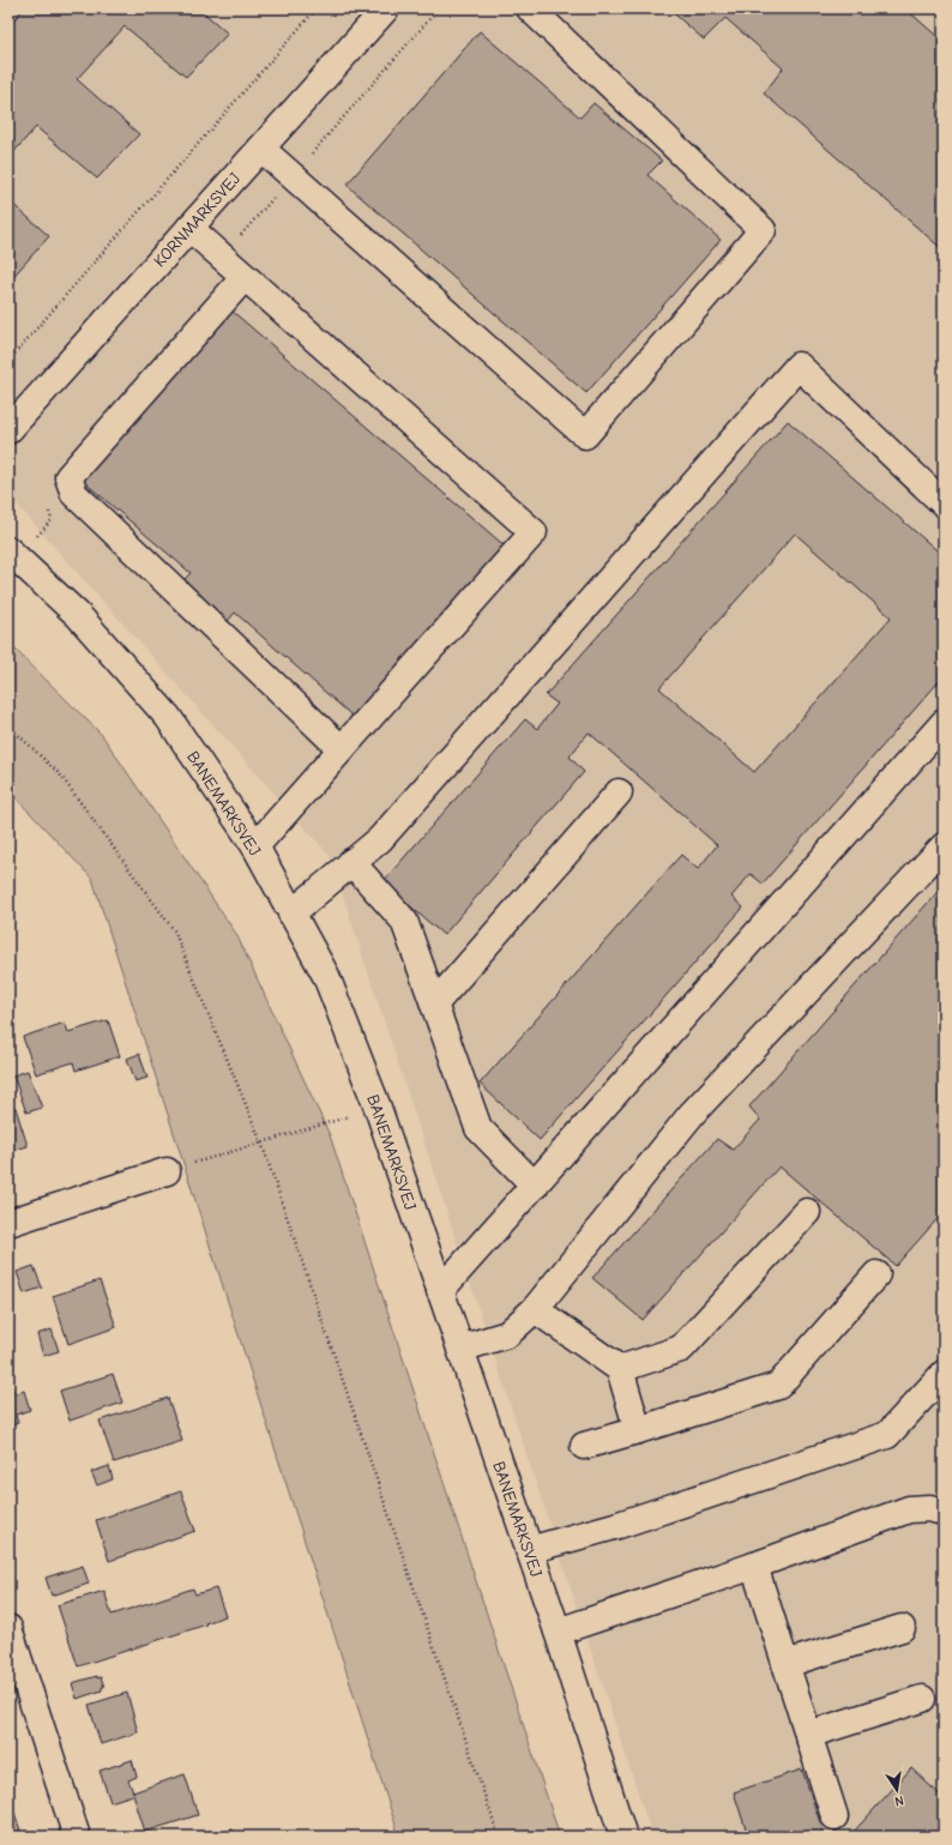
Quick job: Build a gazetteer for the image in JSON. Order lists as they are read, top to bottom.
{
  "streets": {
    "street": ["KORNMARKSVEJ", "BANEMARKSVEJ"]
  },
  "north": "bottom"
}
